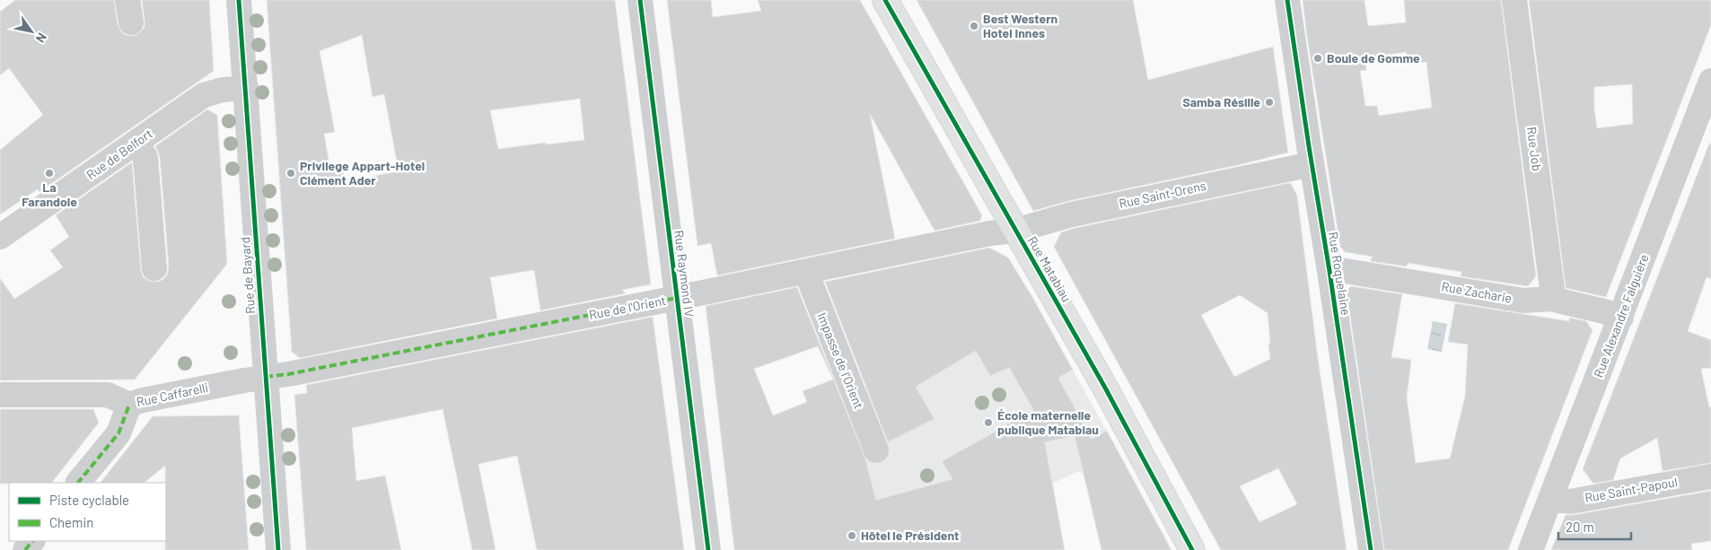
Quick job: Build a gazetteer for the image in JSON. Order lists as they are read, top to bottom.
{
  "streets": {
    "main road": ["Rue Matabiau"],
    "street": [
      "Rue Job",
      "Rue de Belfort",
      "Rue Saint-Orens",
      "Rue Raymond IV",
      "Rue Roquelaine",
      "Rue de Bayard",
      "Rue Zacharie",
      "Rue de l'Orient",
      "Rue Alexandre Falguière",
      "Impasse de l'Orient",
      "Rue Caffarelli",
      "Rue Saint-Papoul"
    ]
  },
  "crossings": [
    ["Rue Job", "Rue Zacharie"],
    ["Rue de Belfort", "Rue de Bayard"],
    ["Rue Saint-Orens", "Rue Matabiau"],
    ["Rue Saint-Orens", "Rue Roquelaine"],
    ["Rue Saint-Orens", "Rue de l'Orient"],
    ["Rue Matabiau", "Rue de l'Orient"],
    ["Rue Raymond IV", "Rue de l'Orient"],
    ["Rue Roquelaine", "Rue Zacharie"],
    ["Rue de Bayard", "Rue de l'Orient"],
    ["Rue de Bayard", "Rue Caffarelli"],
    ["Rue Zacharie", "Rue Alexandre Falguière"],
    ["Rue de l'Orient", "Impasse de l'Orient"],
    ["Rue de l'Orient", "Rue Caffarelli"],
    ["Rue Alexandre Falguière", "Rue Saint-Papoul"]
  ],
  "places": [
    "Best Western Hotel Innes",
    "Boule de Gomme",
    "Samba Résille",
    "La Farandole",
    "Privilege Appart-Hotel Clément Ader",
    "École maternelle publique Matabiau",
    "Hôtel le Président"
  ],
  "legend": ["Piste cyclable", "Chemin"],
  "scale_bar": "20 m",
  "north": "bottom right"
}
